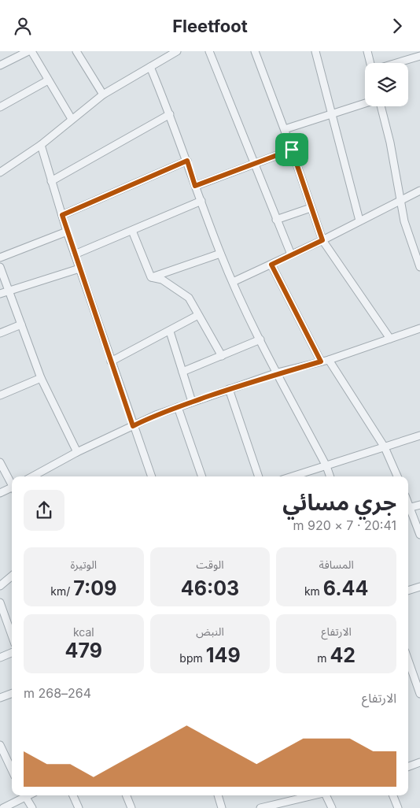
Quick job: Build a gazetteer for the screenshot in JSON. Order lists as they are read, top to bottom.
{
  "page": {
    "header": "Fleetfoot",
    "heading": ["جري مسائي", "20:41 · 7 × 920 m"],
    "stats": [
      ["المسافة", "6.44 km"],
      ["الوقت", "46:03"],
      ["الوتيرة", "7:09 /km"],
      ["الارتفاع", "42 m"],
      ["النبض", "149 bpm"],
      ["kcal", "479"]
    ],
    "chart": ["الارتفاع", "264–268 m"]
  }
}
